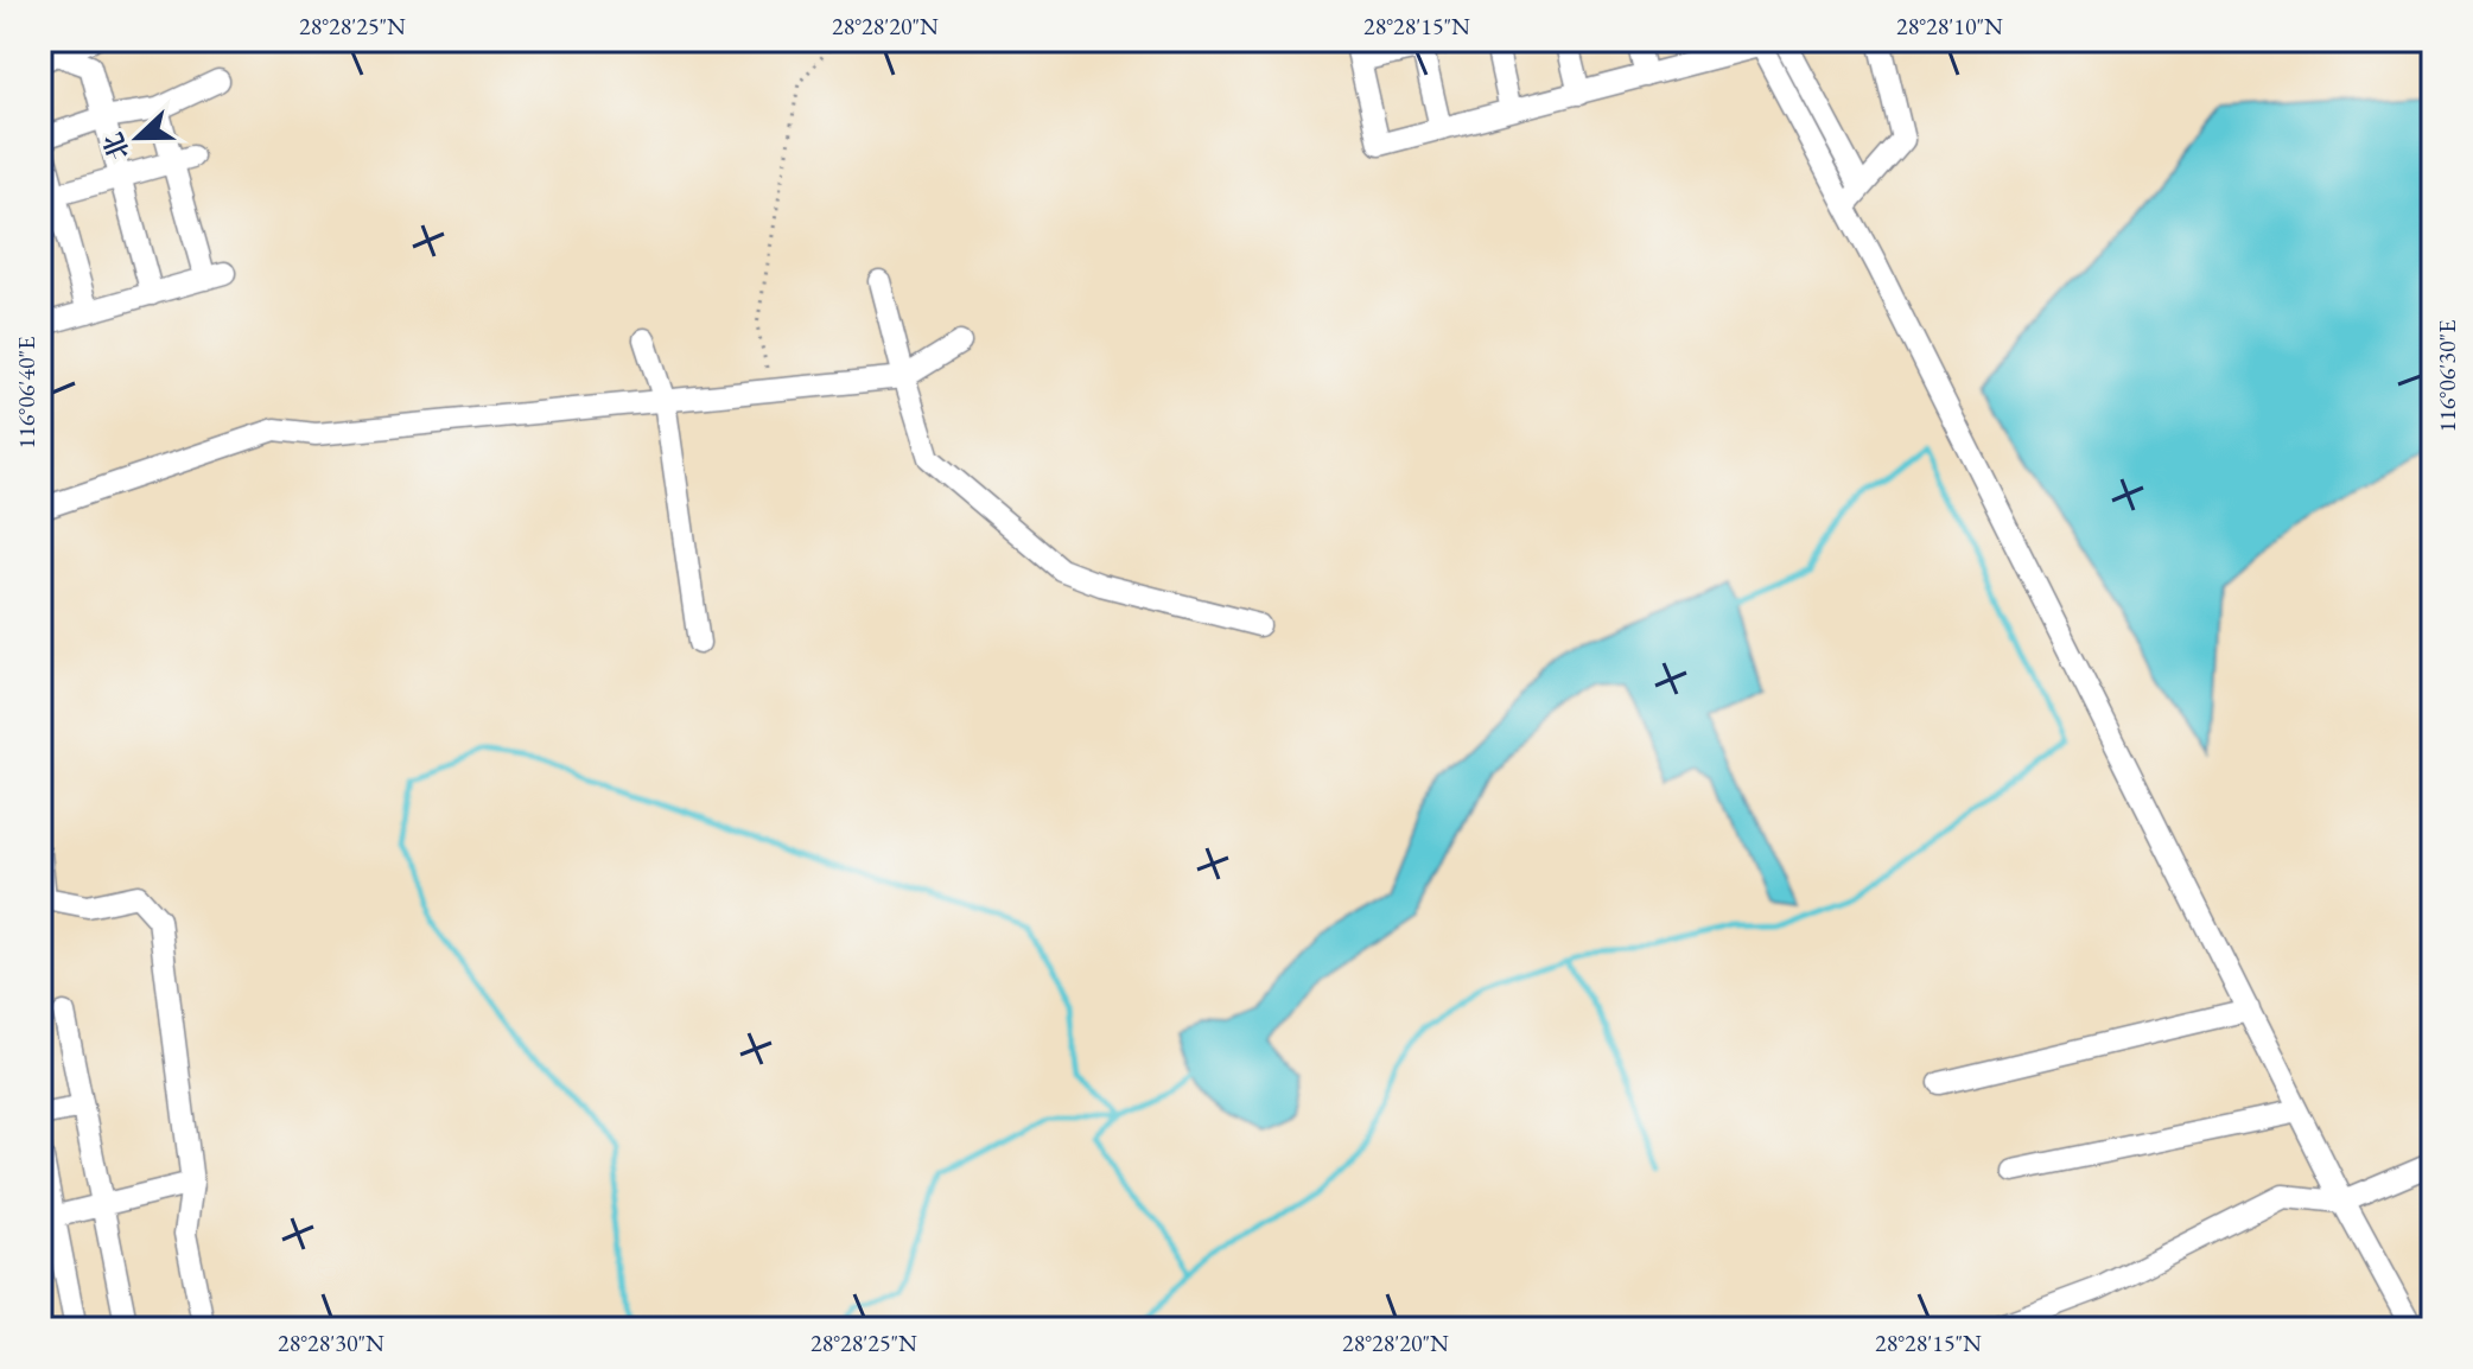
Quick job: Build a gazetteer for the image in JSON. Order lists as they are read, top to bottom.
{
  "north": "left",
  "coordinates": [
    "28°28'25\"N",
    "28°28'20\"N",
    "28°28'15\"N",
    "28°28'10\"N",
    "116°06'30\"E",
    "116°06'40\"E",
    "28°28'30\"N"
  ]
}
